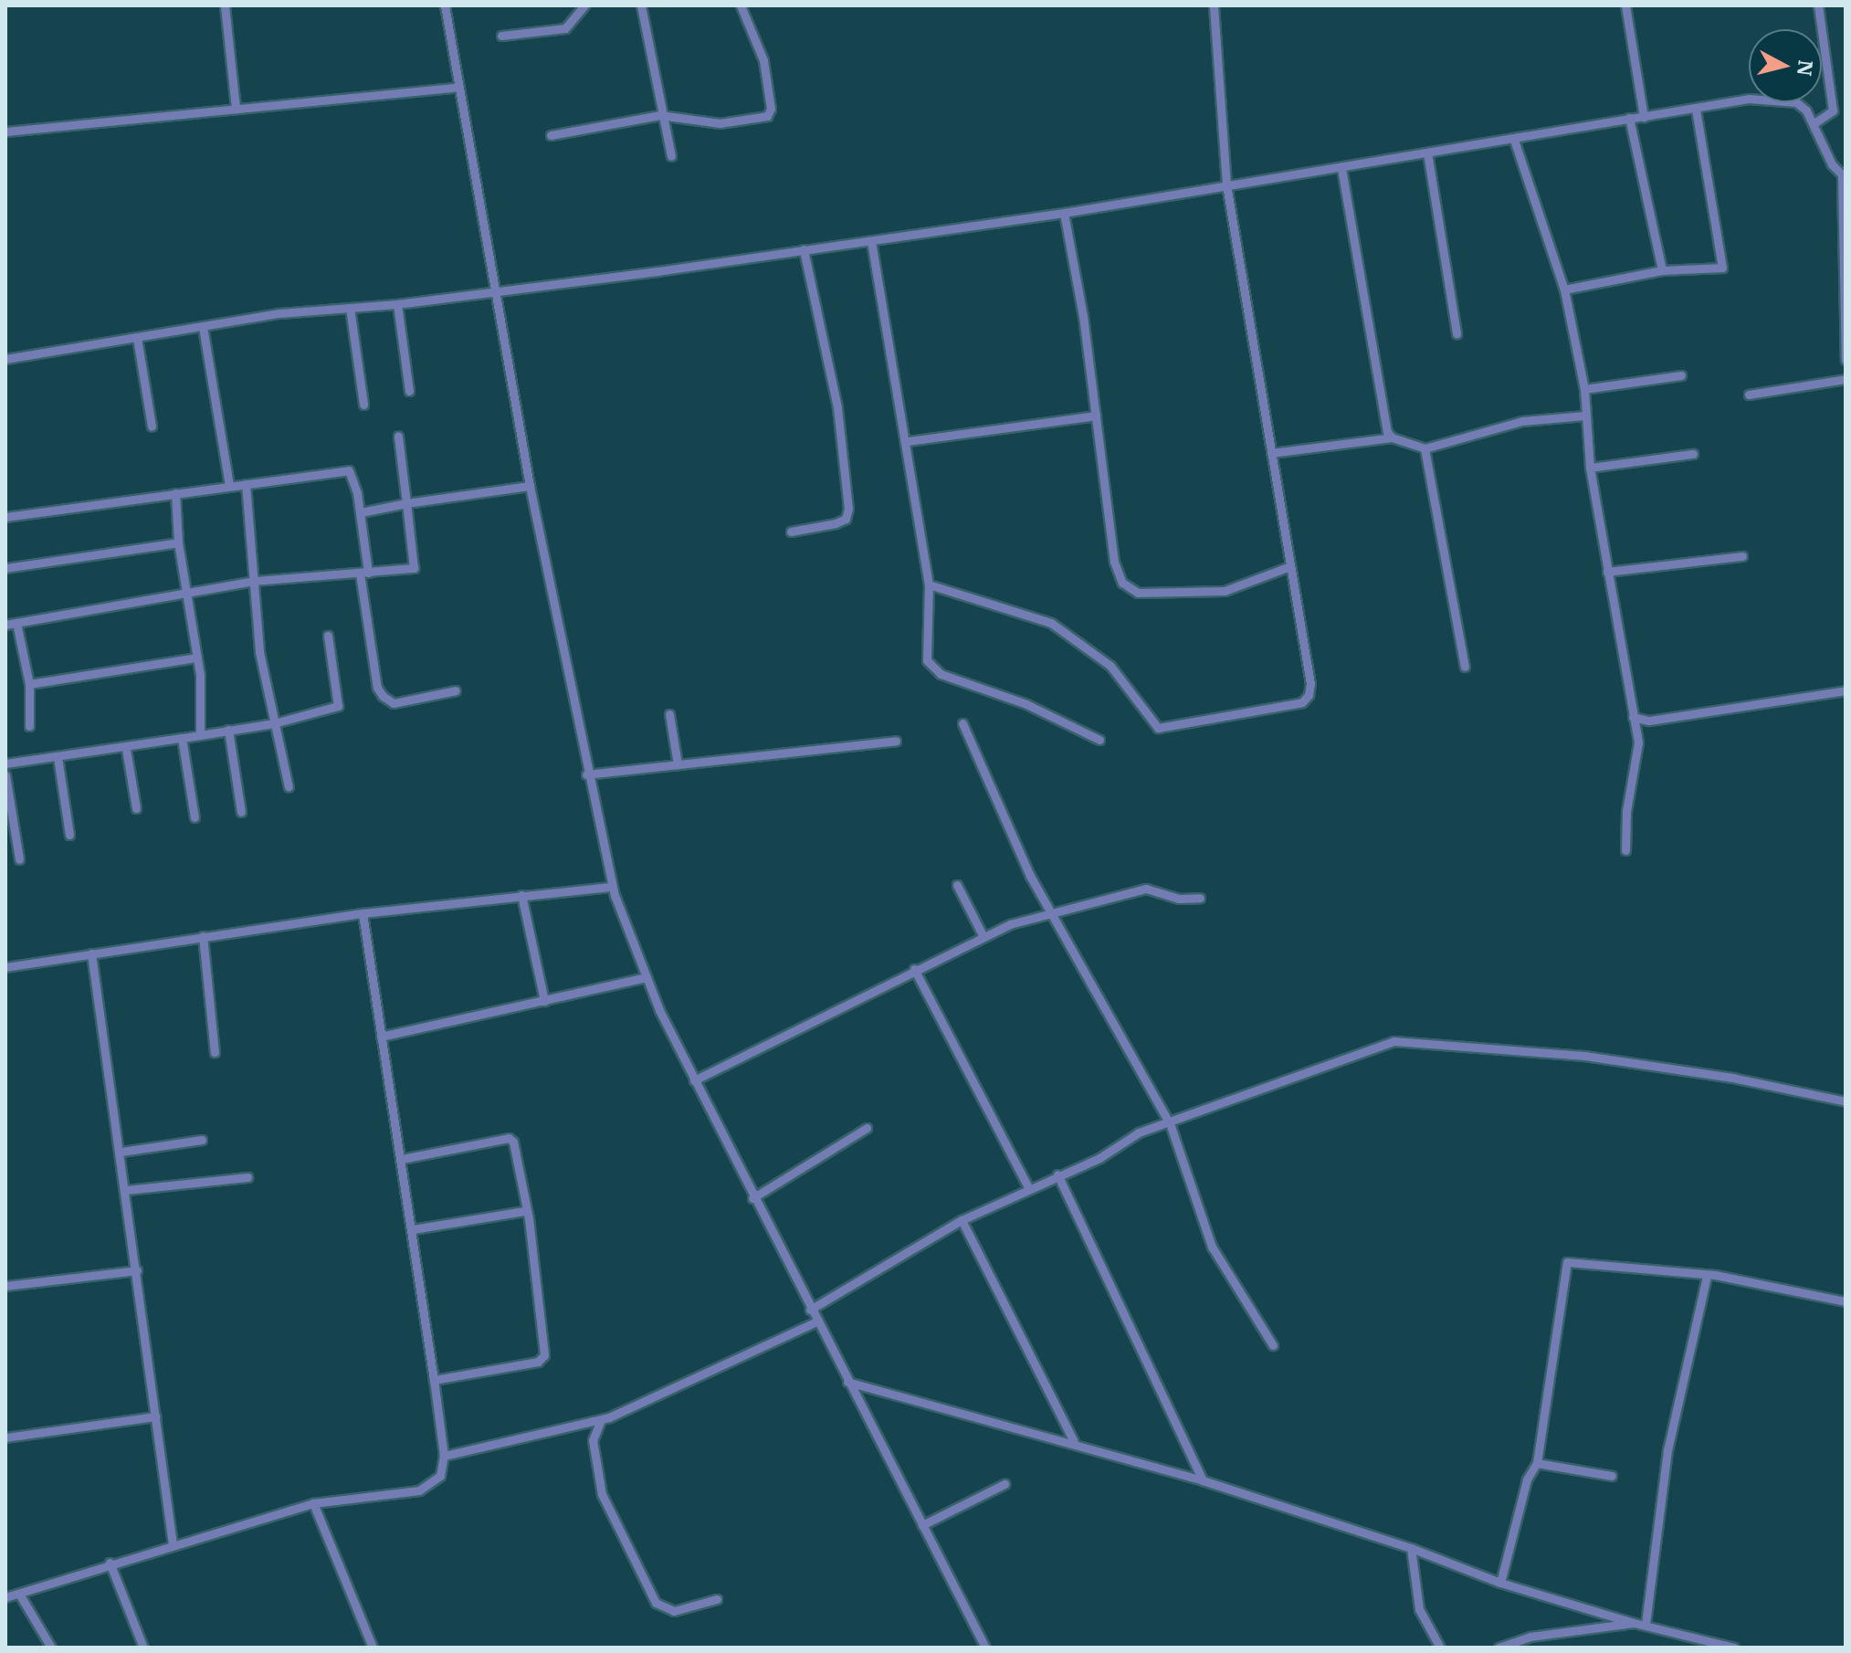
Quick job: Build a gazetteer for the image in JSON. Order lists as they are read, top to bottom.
{
  "north": "right"
}
